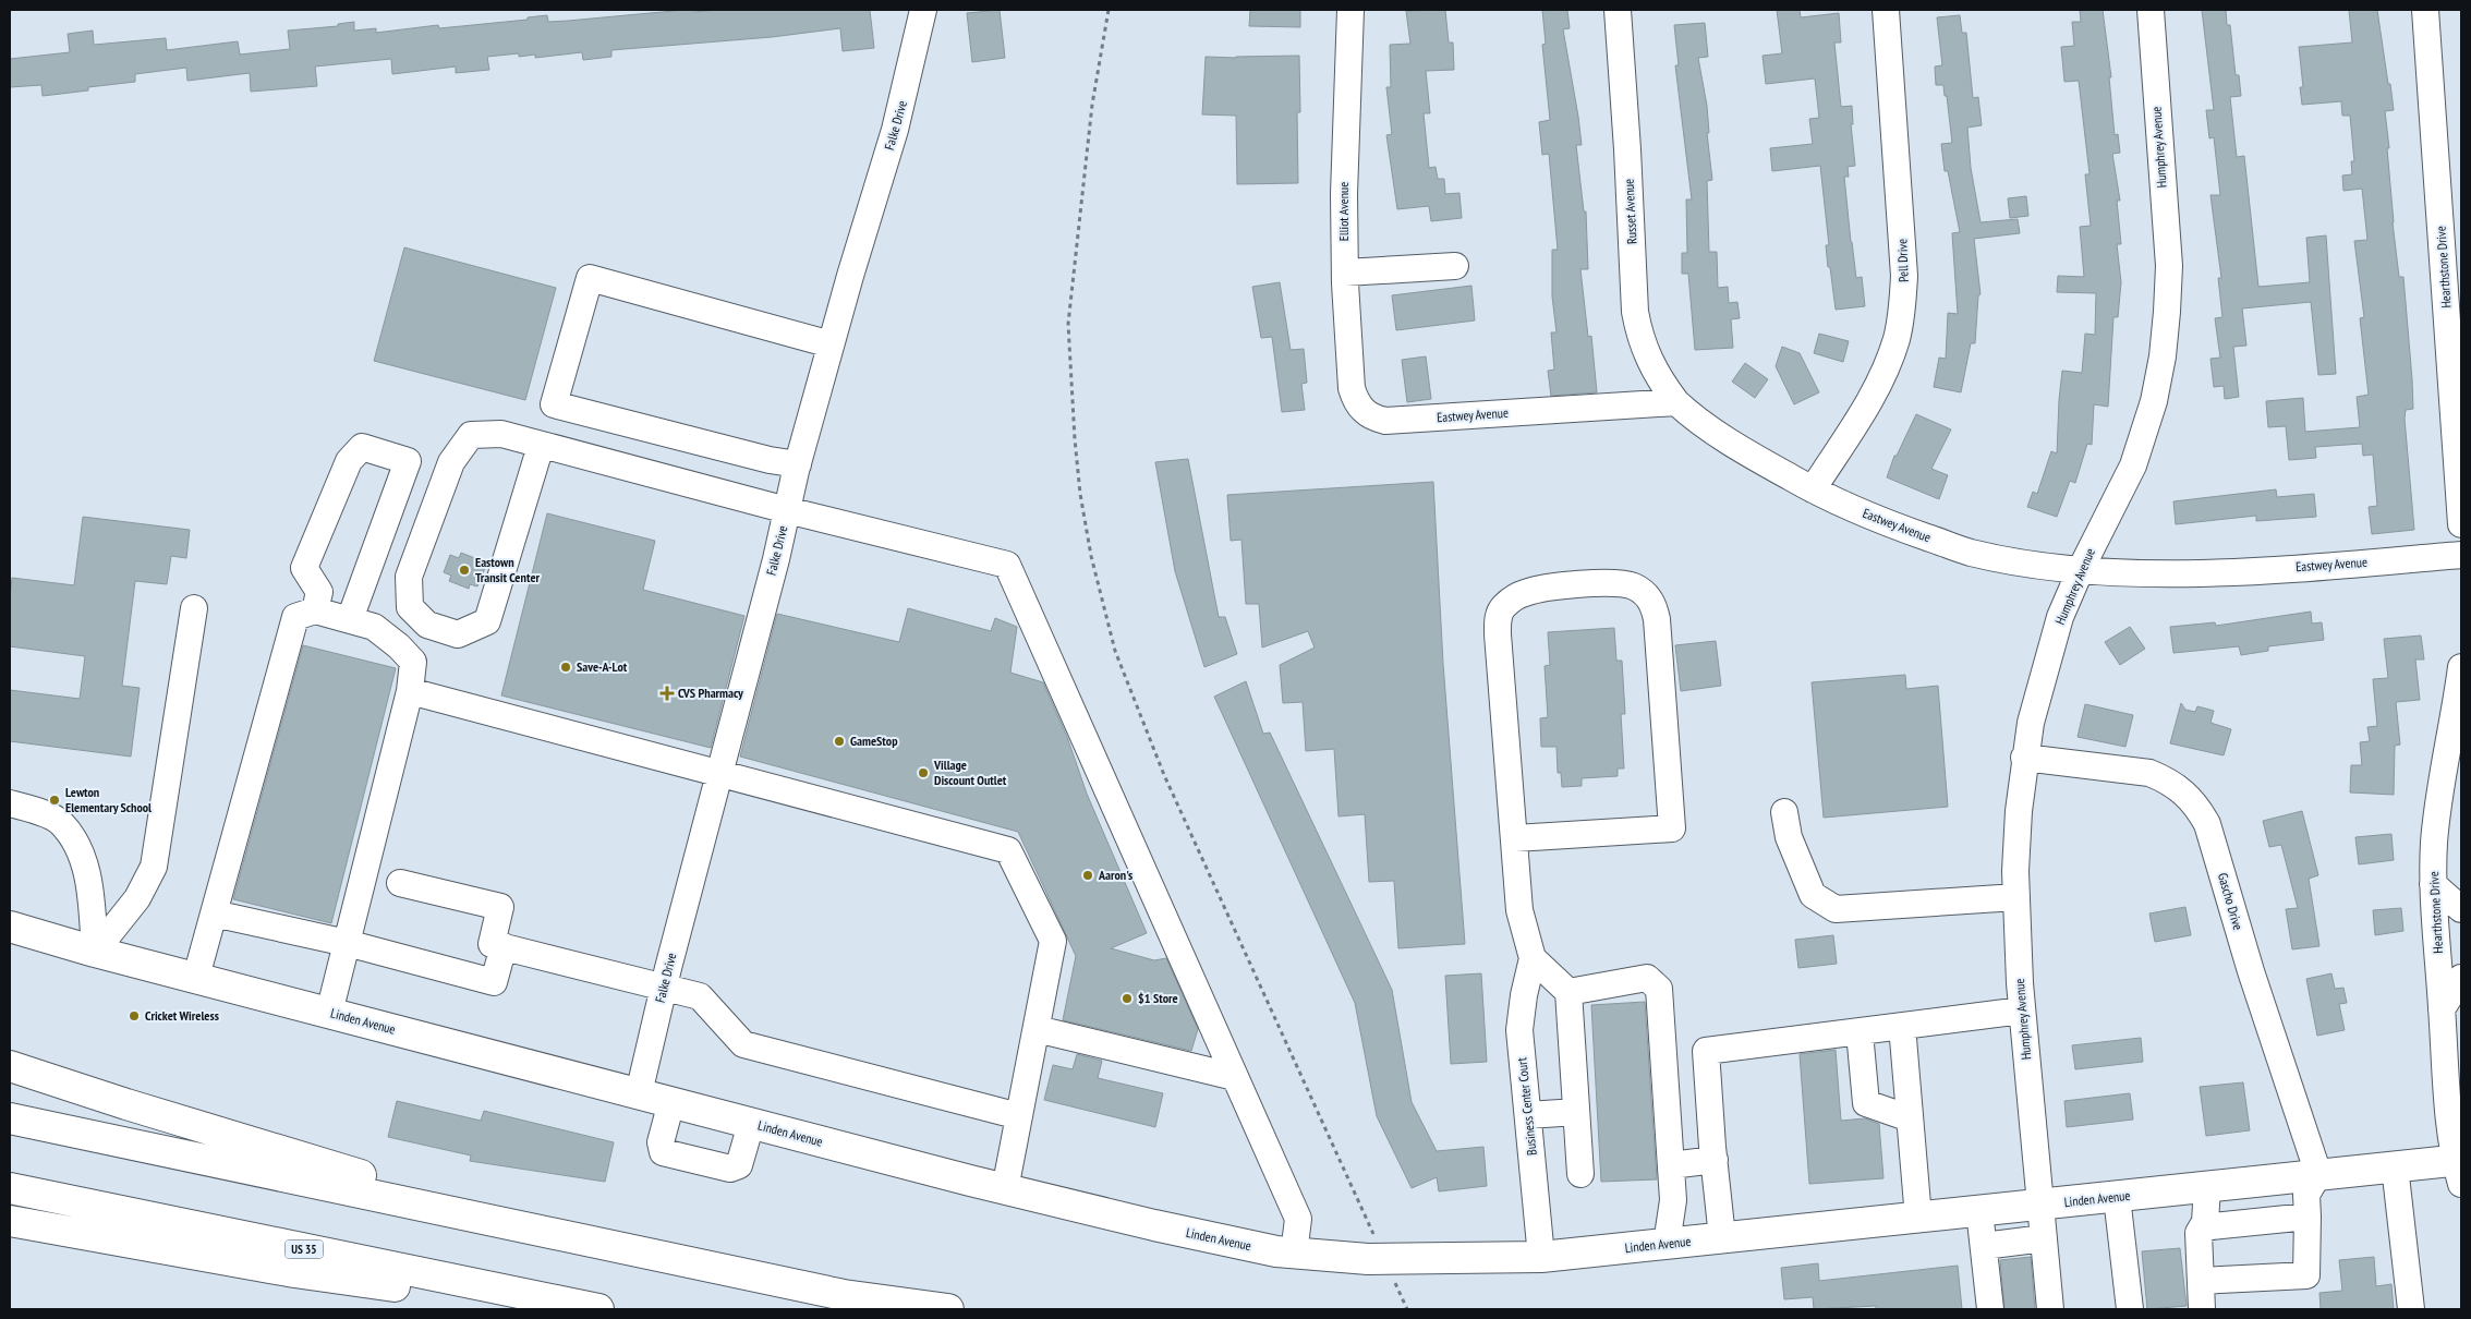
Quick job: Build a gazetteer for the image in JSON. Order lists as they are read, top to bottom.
{
  "streets": {
    "main road": ["Linden Avenue", "US 35"],
    "street": [
      "Falke Drive",
      "Humphrey Avenue",
      "Elliot Avenue",
      "Russet Avenue",
      "Pell Drive",
      "Hearthstone Drive",
      "Eastwey Avenue",
      "Gascho Drive",
      "Business Center Court"
    ]
  },
  "crossings": [
    ["Falke Drive", "Linden Avenue"],
    ["Humphrey Avenue", "Eastwey Avenue"],
    ["Humphrey Avenue", "Gascho Drive"],
    ["Humphrey Avenue", "Linden Avenue"],
    ["Elliot Avenue", "Eastwey Avenue"],
    ["Russet Avenue", "Eastwey Avenue"],
    ["Pell Drive", "Eastwey Avenue"],
    ["Hearthstone Drive", "Linden Avenue"],
    ["Gascho Drive", "Linden Avenue"],
    ["Linden Avenue", "Business Center Court"]
  ],
  "places": {
    "other": [
      "Eastown Transit Center",
      "Save-A-Lot",
      "GameStop",
      "Village Discount Outlet",
      "Lewton Elementary School",
      "Aaron's",
      "$1 Store",
      "Cricket Wireless"
    ],
    "health": ["CVS Pharmacy"]
  }
}
